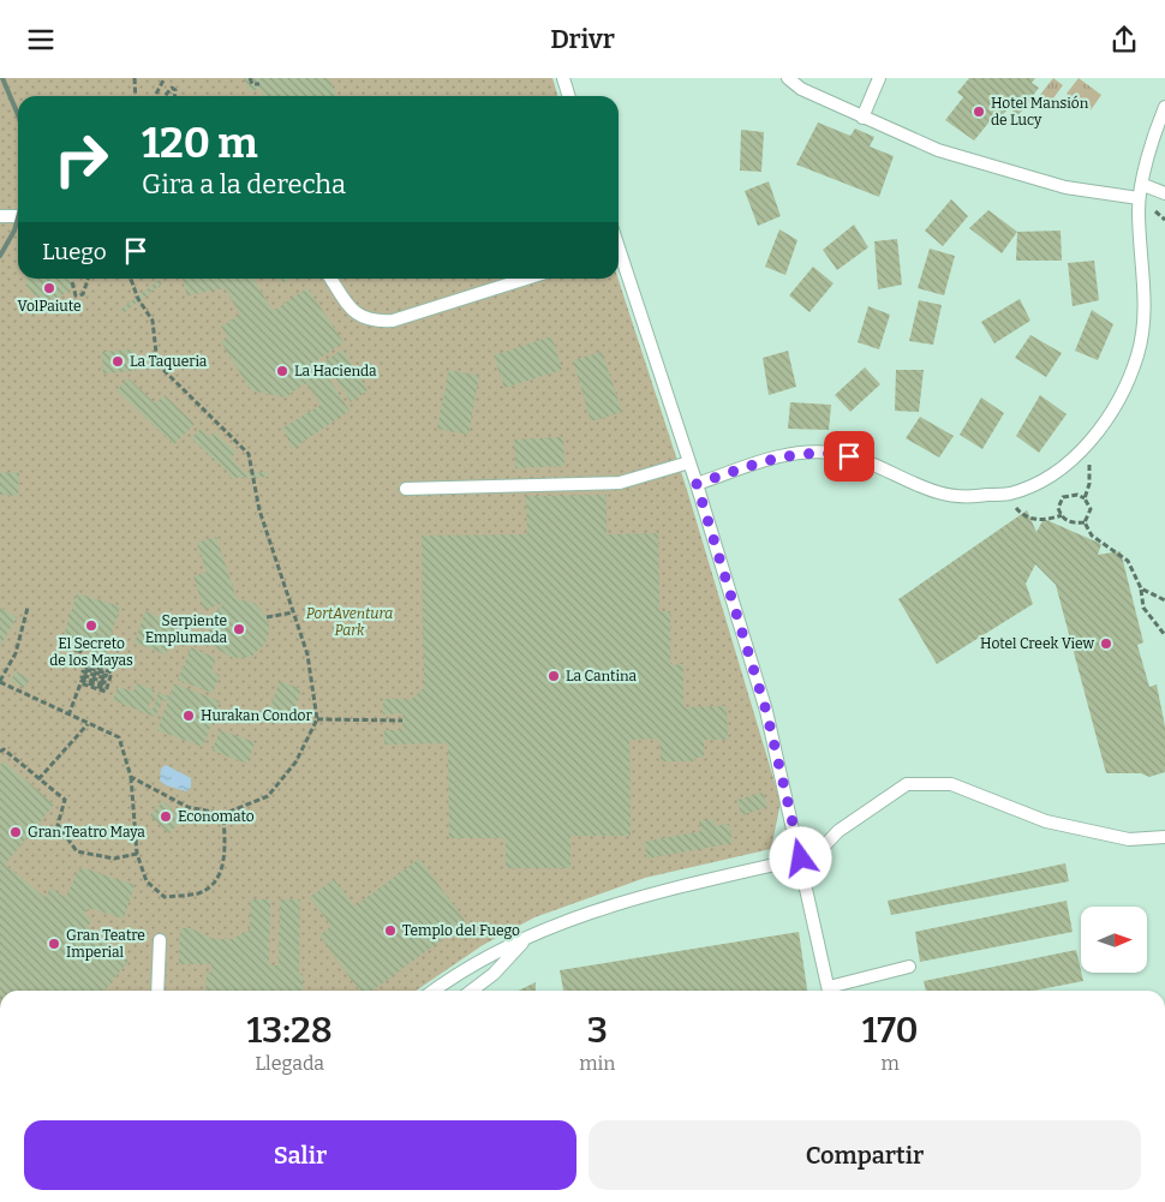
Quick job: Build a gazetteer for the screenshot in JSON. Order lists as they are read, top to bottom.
{
  "parks": ["PortAventura Park"],
  "places": [
    "Hotel Mansión de Lucy",
    "VolPaiute",
    "La Taqueria",
    "La Hacienda",
    "El Secreto de los Mayas",
    "Serpiente Emplumada",
    "Hotel Creek View",
    "La Cantina",
    "Hurakan Condor",
    "Economato",
    "Gran Teatro Maya",
    "Templo del Fuego",
    "Gran Teatre Imperial"
  ],
  "north": "right",
  "page": {
    "header": "Drivr",
    "turn": ["120 m", "Gira a la derecha"],
    "then": "Luego",
    "eta": [
      "13:28",
      "Llegada",
      "3",
      "min",
      "170",
      "m"
    ],
    "buttons": ["Salir", "Compartir"]
  }
}
